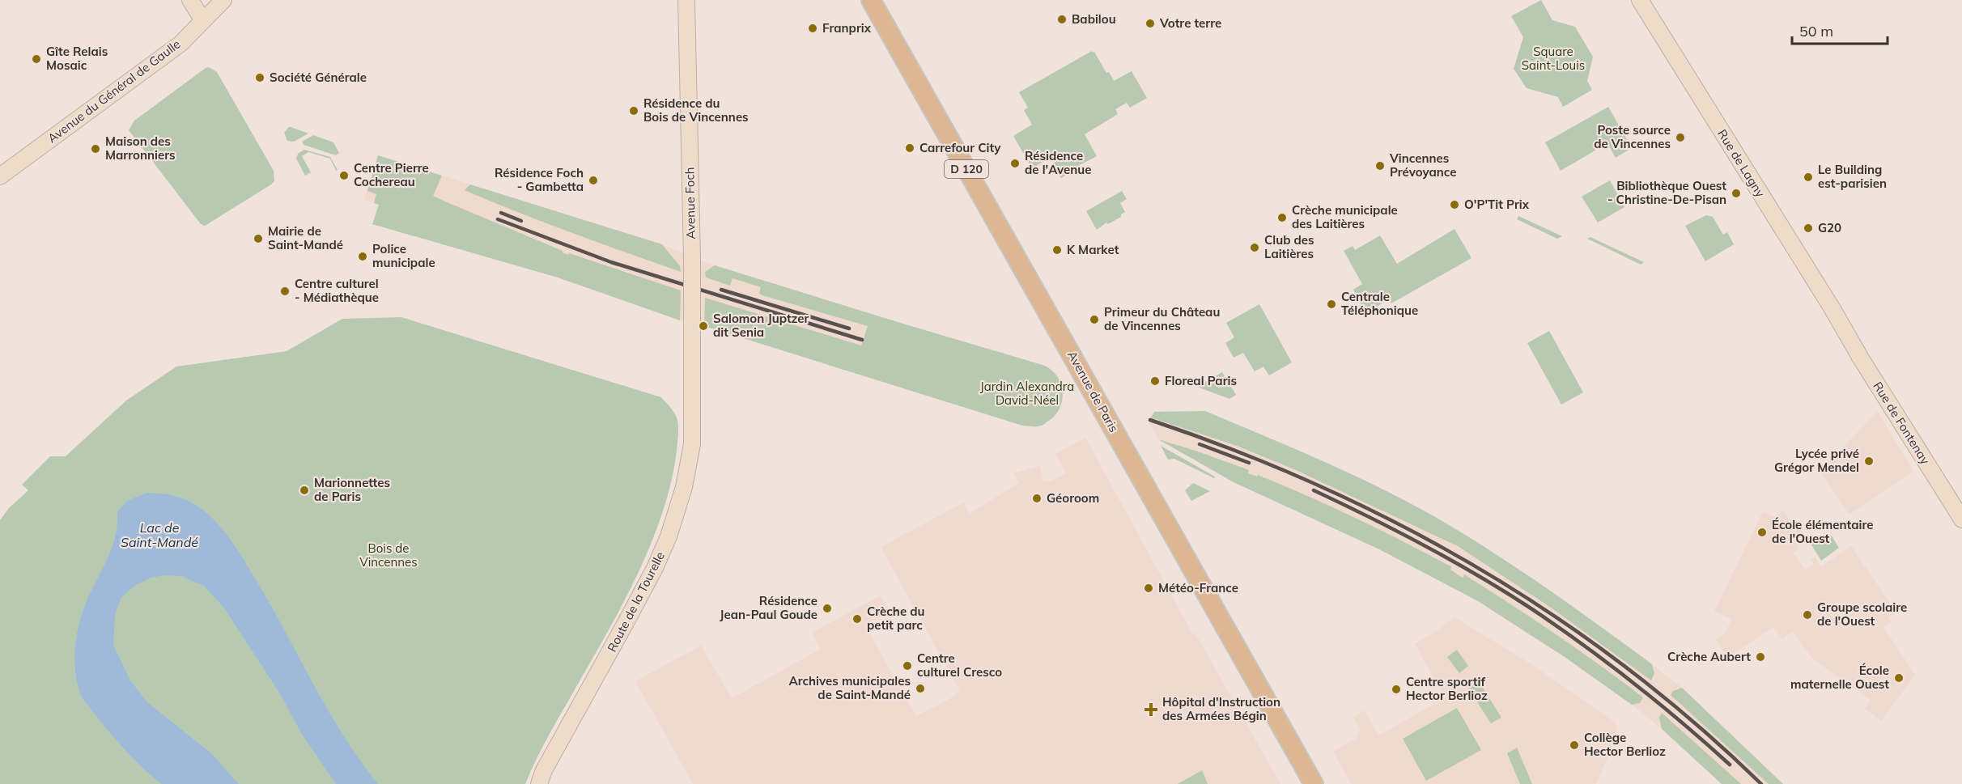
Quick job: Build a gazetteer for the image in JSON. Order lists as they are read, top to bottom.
{
  "streets": {
    "main road": [
      "Avenue du Général de Gaulle",
      "Rue de Lagny",
      "D 120",
      "Avenue Foch",
      "Avenue de Paris",
      "Rue de Fontenay",
      "Route de la Tourelle"
    ]
  },
  "crossings": [
    ["Rue de Lagny", "Rue de Fontenay"],
    ["Avenue Foch", "Route de la Tourelle"]
  ],
  "water": ["Lac de Saint-Mandé"],
  "parks": ["Square Saint-Louis", "Jardin Alexandra David-Néel", "Bois de Vincennes"],
  "places": {
    "other": [
      "Babilou",
      "Votre terre",
      "Franprix",
      "Gîte Relais Mosaic",
      "Société Générale",
      "Résidence du Bois de Vincennes",
      "Poste source de Vincennes",
      "Carrefour City",
      "Maison des Marronniers",
      "Résidence de l'Avenue",
      "Vincennes Prévoyance",
      "Centre Pierre Cochereau",
      "Le Building est-parisien",
      "Résidence Foch - Gambetta",
      "Bibliothèque Ouest - Christine-De-Pisan",
      "O'P'Tit Prix",
      "Crèche municipale des Laitières",
      "G20",
      "Mairie de Saint-Mandé",
      "Club des Laitières",
      "K Market",
      "Police municipale",
      "Centre culturel - Médiathèque",
      "Centrale Téléphonique",
      "Primeur du Château de Vincennes",
      "Salomon Juptzer dit Senia",
      "Floreal Paris",
      "Lycée privé Grégor Mendel",
      "Marionnettes de Paris",
      "Géoroom",
      "École élémentaire de l'Ouest",
      "Météo-France",
      "Résidence Jean-Paul Goude",
      "Groupe scolaire de l'Ouest",
      "Crèche du petit parc",
      "Crèche Aubert",
      "Centre culturel Cresco",
      "École maternelle Ouest",
      "Archives municipales de Saint-Mandé",
      "Centre sportif Hector Berlioz",
      "Collège Hector Berlioz"
    ],
    "health": ["Hôpital d'Instruction des Armées Bégin"]
  },
  "scale_bar": "50 m"
}
